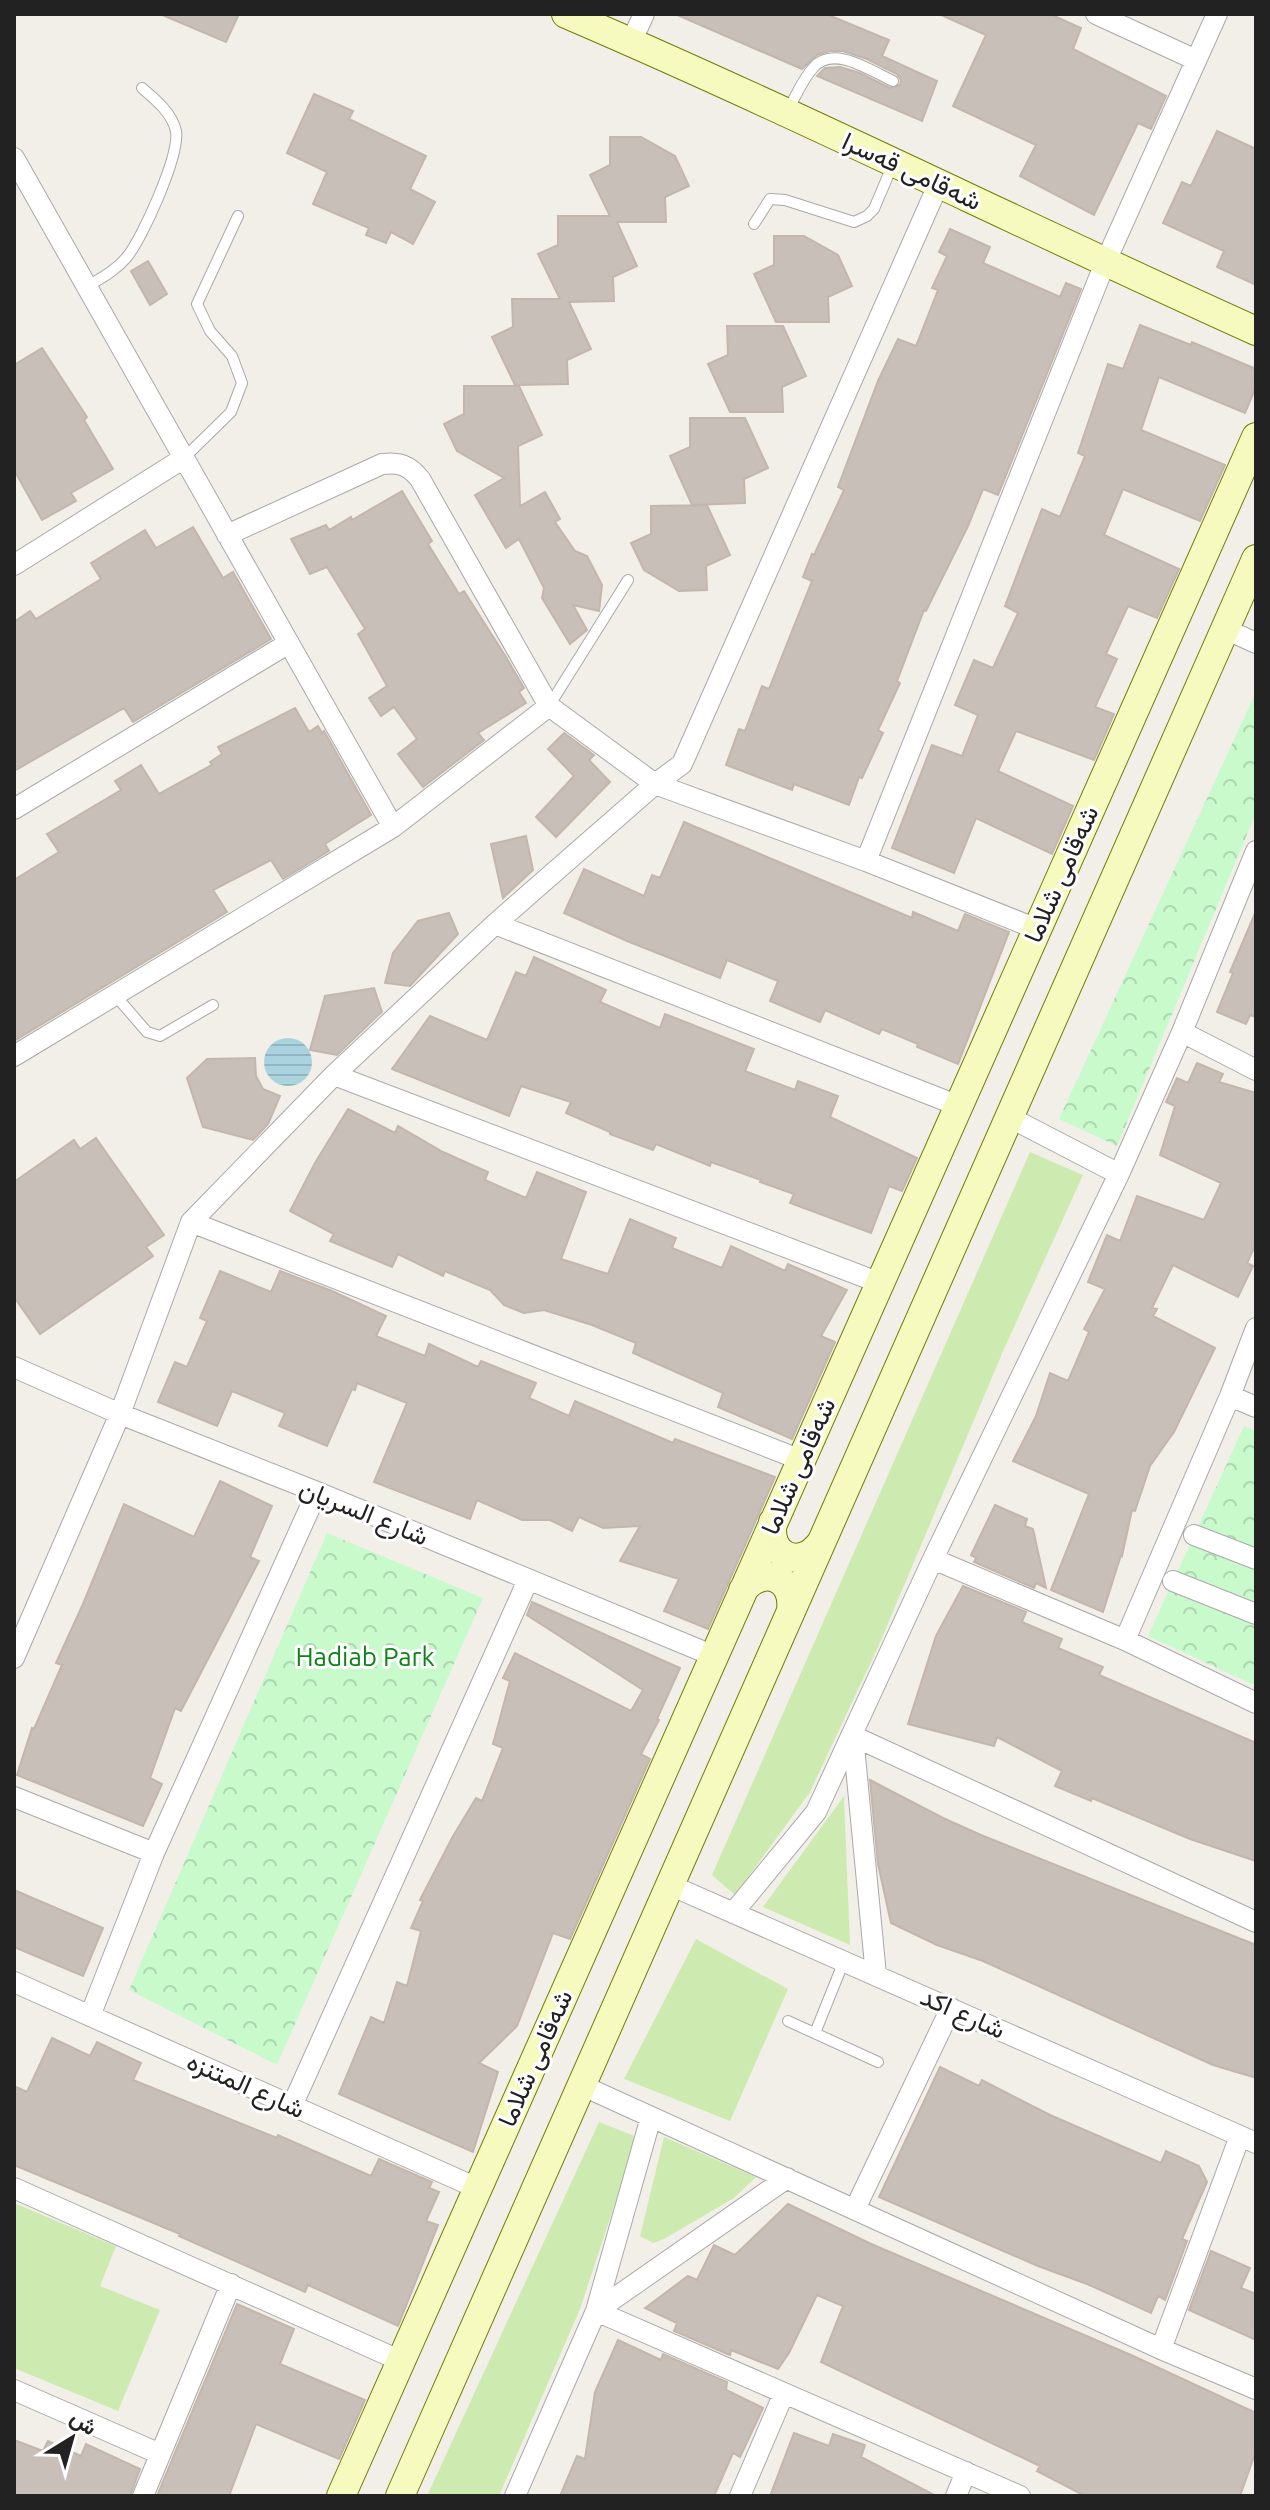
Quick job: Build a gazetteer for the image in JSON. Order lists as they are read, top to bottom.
{
  "streets": {
    "main road": ["شەقامی قەسرا", "شەقامی شلاما"],
    "street": ["شارع السريان", "شارع اكد", "شارع المتنزه"]
  },
  "crossings": [
    ["شەقامی شلاما", "شارع السريان"],
    ["شەقامی شلاما", "شارع اكد"],
    ["شەقامی شلاما", "شارع المتنزه"]
  ],
  "parks": ["Hadiab Park"],
  "north": "top right"
}
